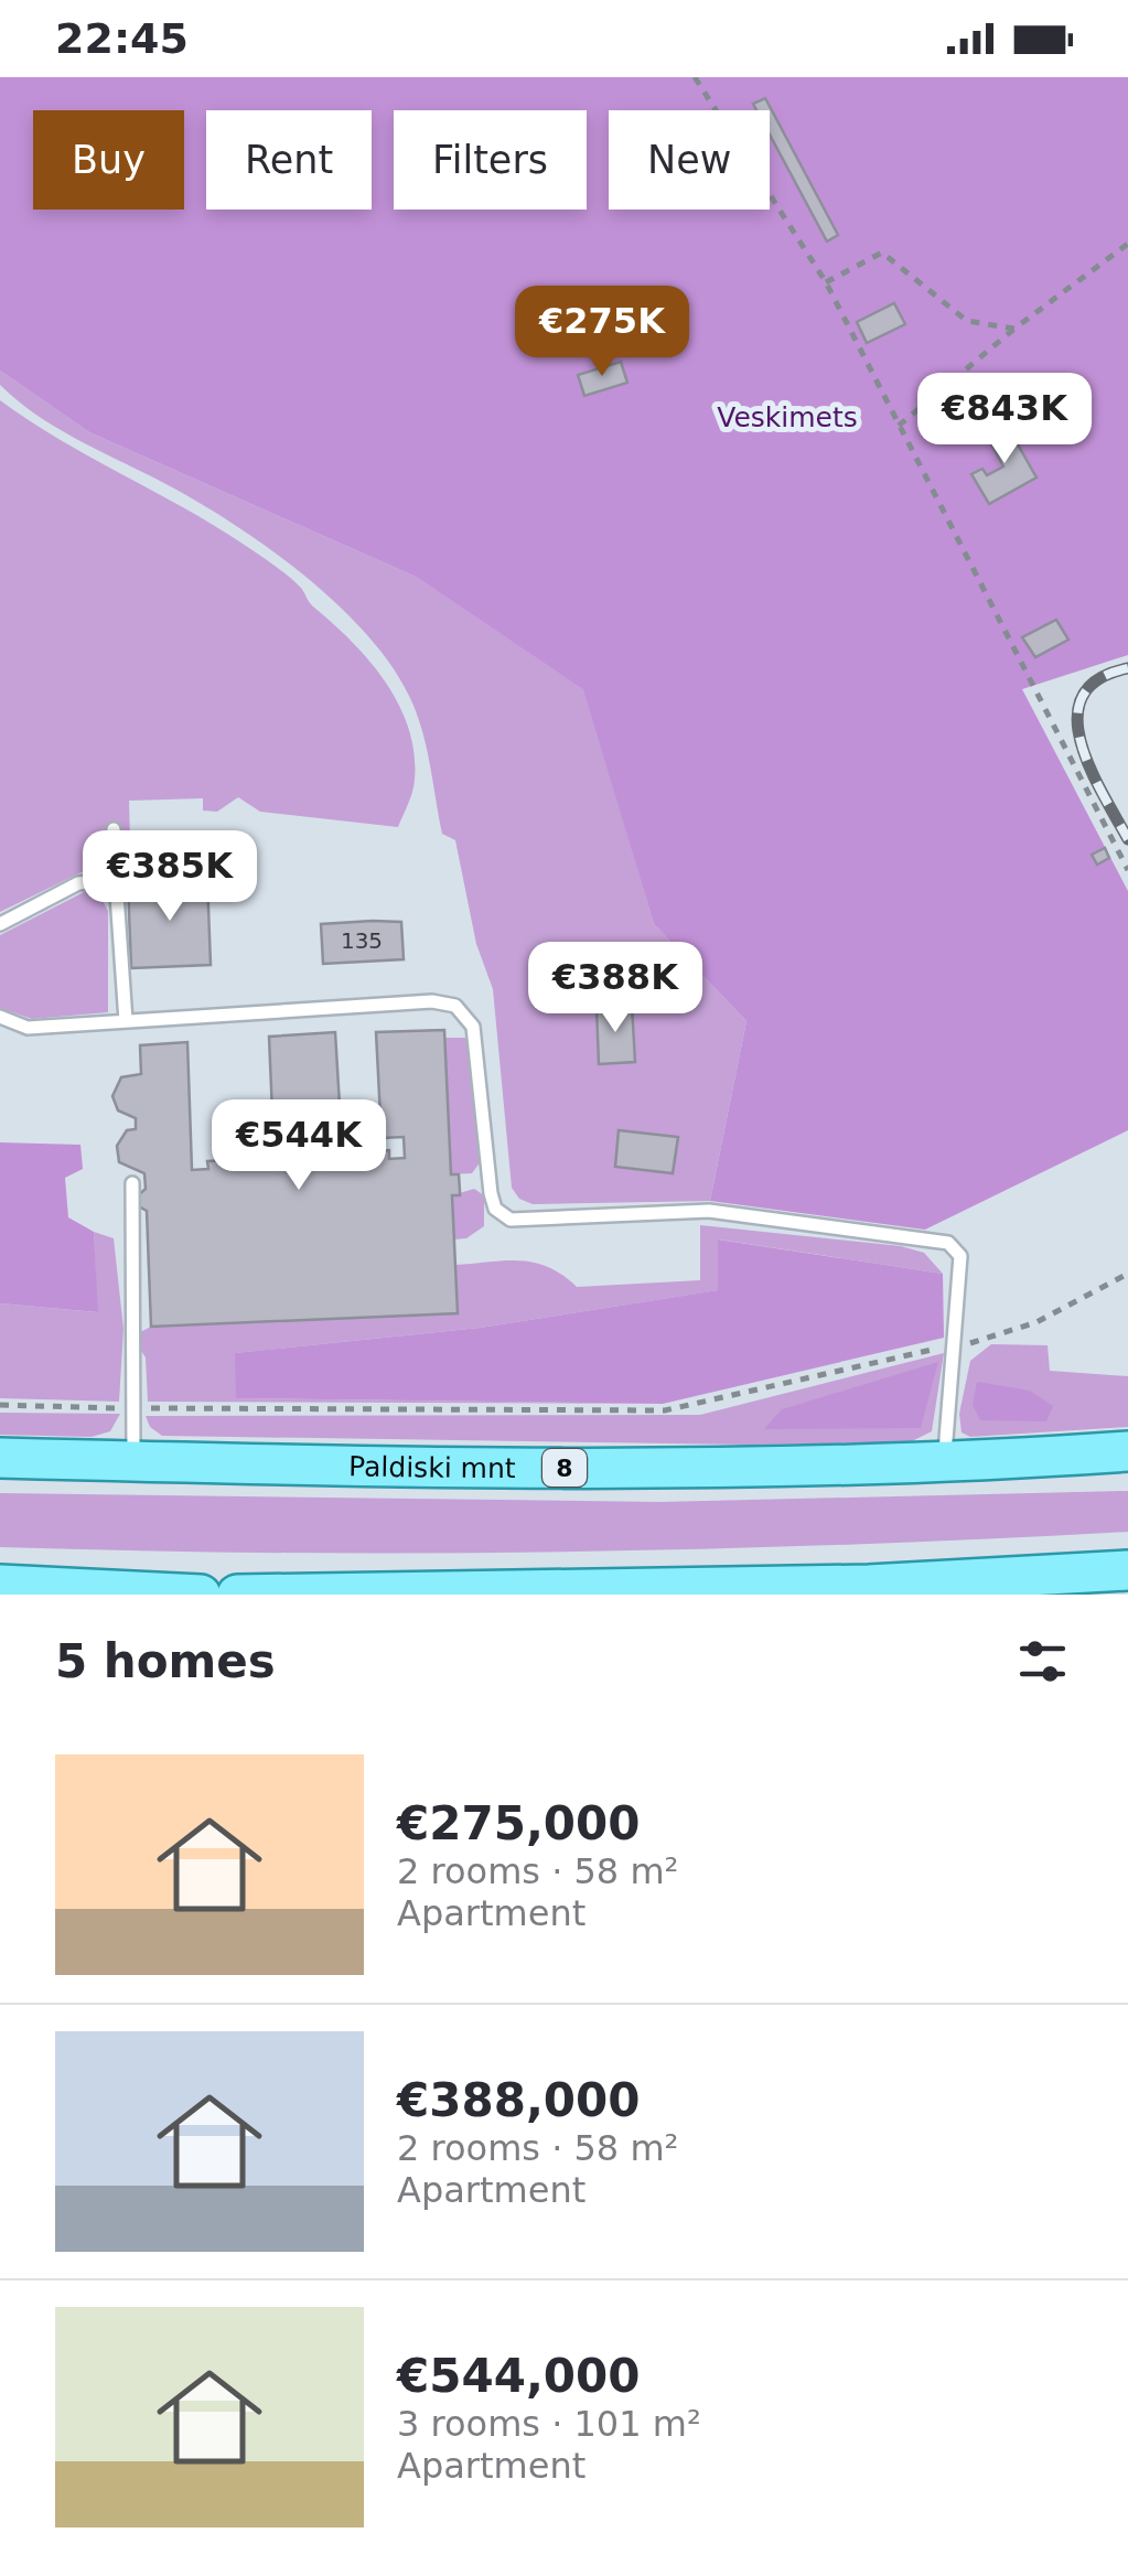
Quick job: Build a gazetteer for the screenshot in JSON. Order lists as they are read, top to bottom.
{
  "streets": {
    "main road": ["Paldiski mnt", "8"]
  },
  "parks": ["Veskimets"],
  "house_numbers": ["135"],
  "page": {
    "status": "22:45",
    "chip": [
      "Buy",
      "Rent",
      "Filters",
      "New"
    ],
    "price": [
      "€275K",
      "€843K",
      "€385K",
      "€388K",
      "€544K"
    ],
    "heading": "5 homes",
    "list": [
      {
        "name": "€275,000",
        "note": "2 rooms · 58 m² · Apartment"
      },
      {
        "name": "€388,000",
        "note": "2 rooms · 58 m² · Apartment"
      },
      {
        "name": "€544,000",
        "note": "3 rooms · 101 m² · Apartment"
      }
    ]
  }
}
